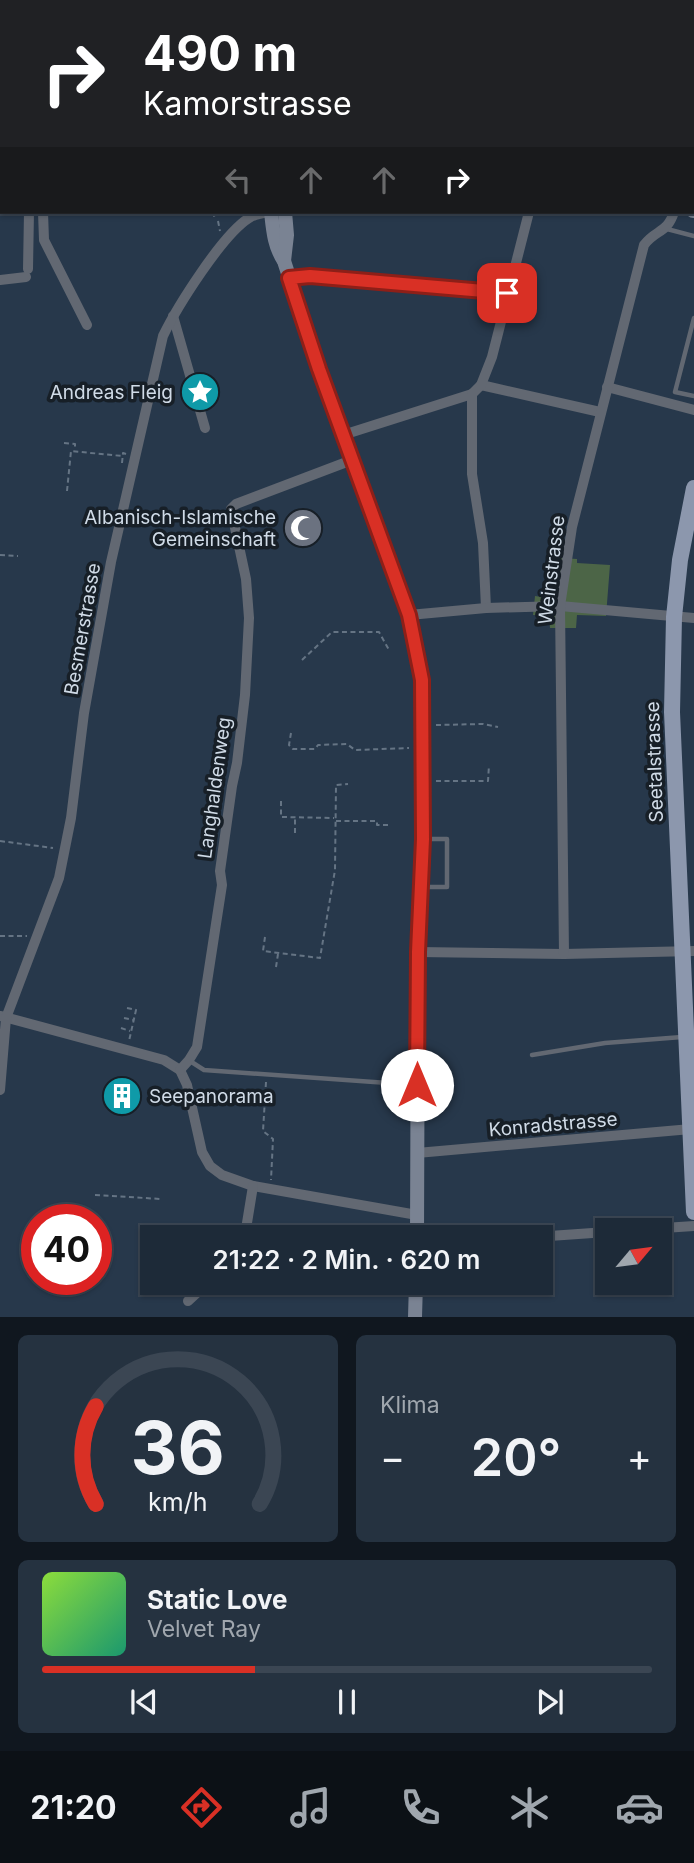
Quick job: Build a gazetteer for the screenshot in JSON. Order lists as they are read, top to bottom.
{
  "streets": {
    "main road": ["Seetalstrasse"],
    "street": [
      "Weinstrasse",
      "Besmerstrasse",
      "Langhaldenweg",
      "Konradstrasse"
    ]
  },
  "crossings": [
    ["Seetalstrasse", "Konradstrasse"]
  ],
  "places": {
    "place": ["Andreas Fleig"],
    "mosque": ["Albanisch-Islamische Gemeinschaft"],
    "building": ["Seepanorama"]
  },
  "north": "top right",
  "page": {
    "turn": ["490 m", "Kamorstrasse"],
    "limit": "40",
    "trip": "21:22 · 2 Min. · 620 m",
    "tile": "Klima",
    "heat": ["−", "20°", "+"],
    "song": ["Static Love", "Velvet Ray"],
    "tabs": "21:20",
    "gauge": ["36", "km/h"]
  }
}
